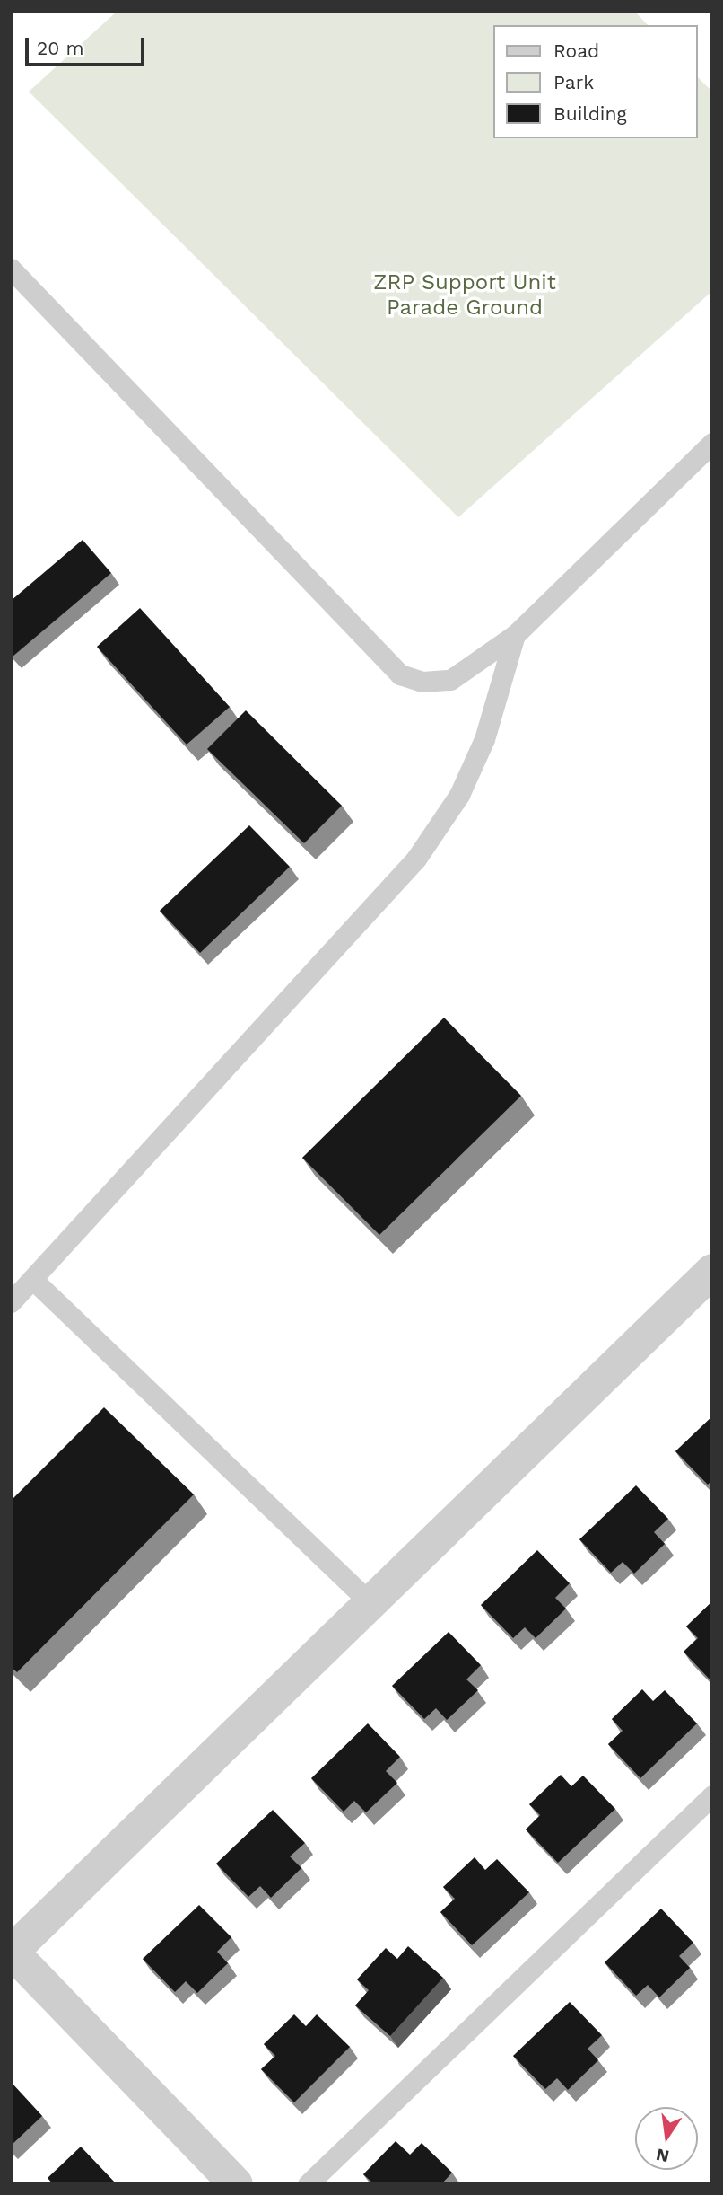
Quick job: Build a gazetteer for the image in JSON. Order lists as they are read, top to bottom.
{
  "parks": ["ZRP Support Unit Parade Ground"],
  "legend": ["Road", "Park", "Building"],
  "scale_bar": "20 m",
  "north": "bottom"
}
